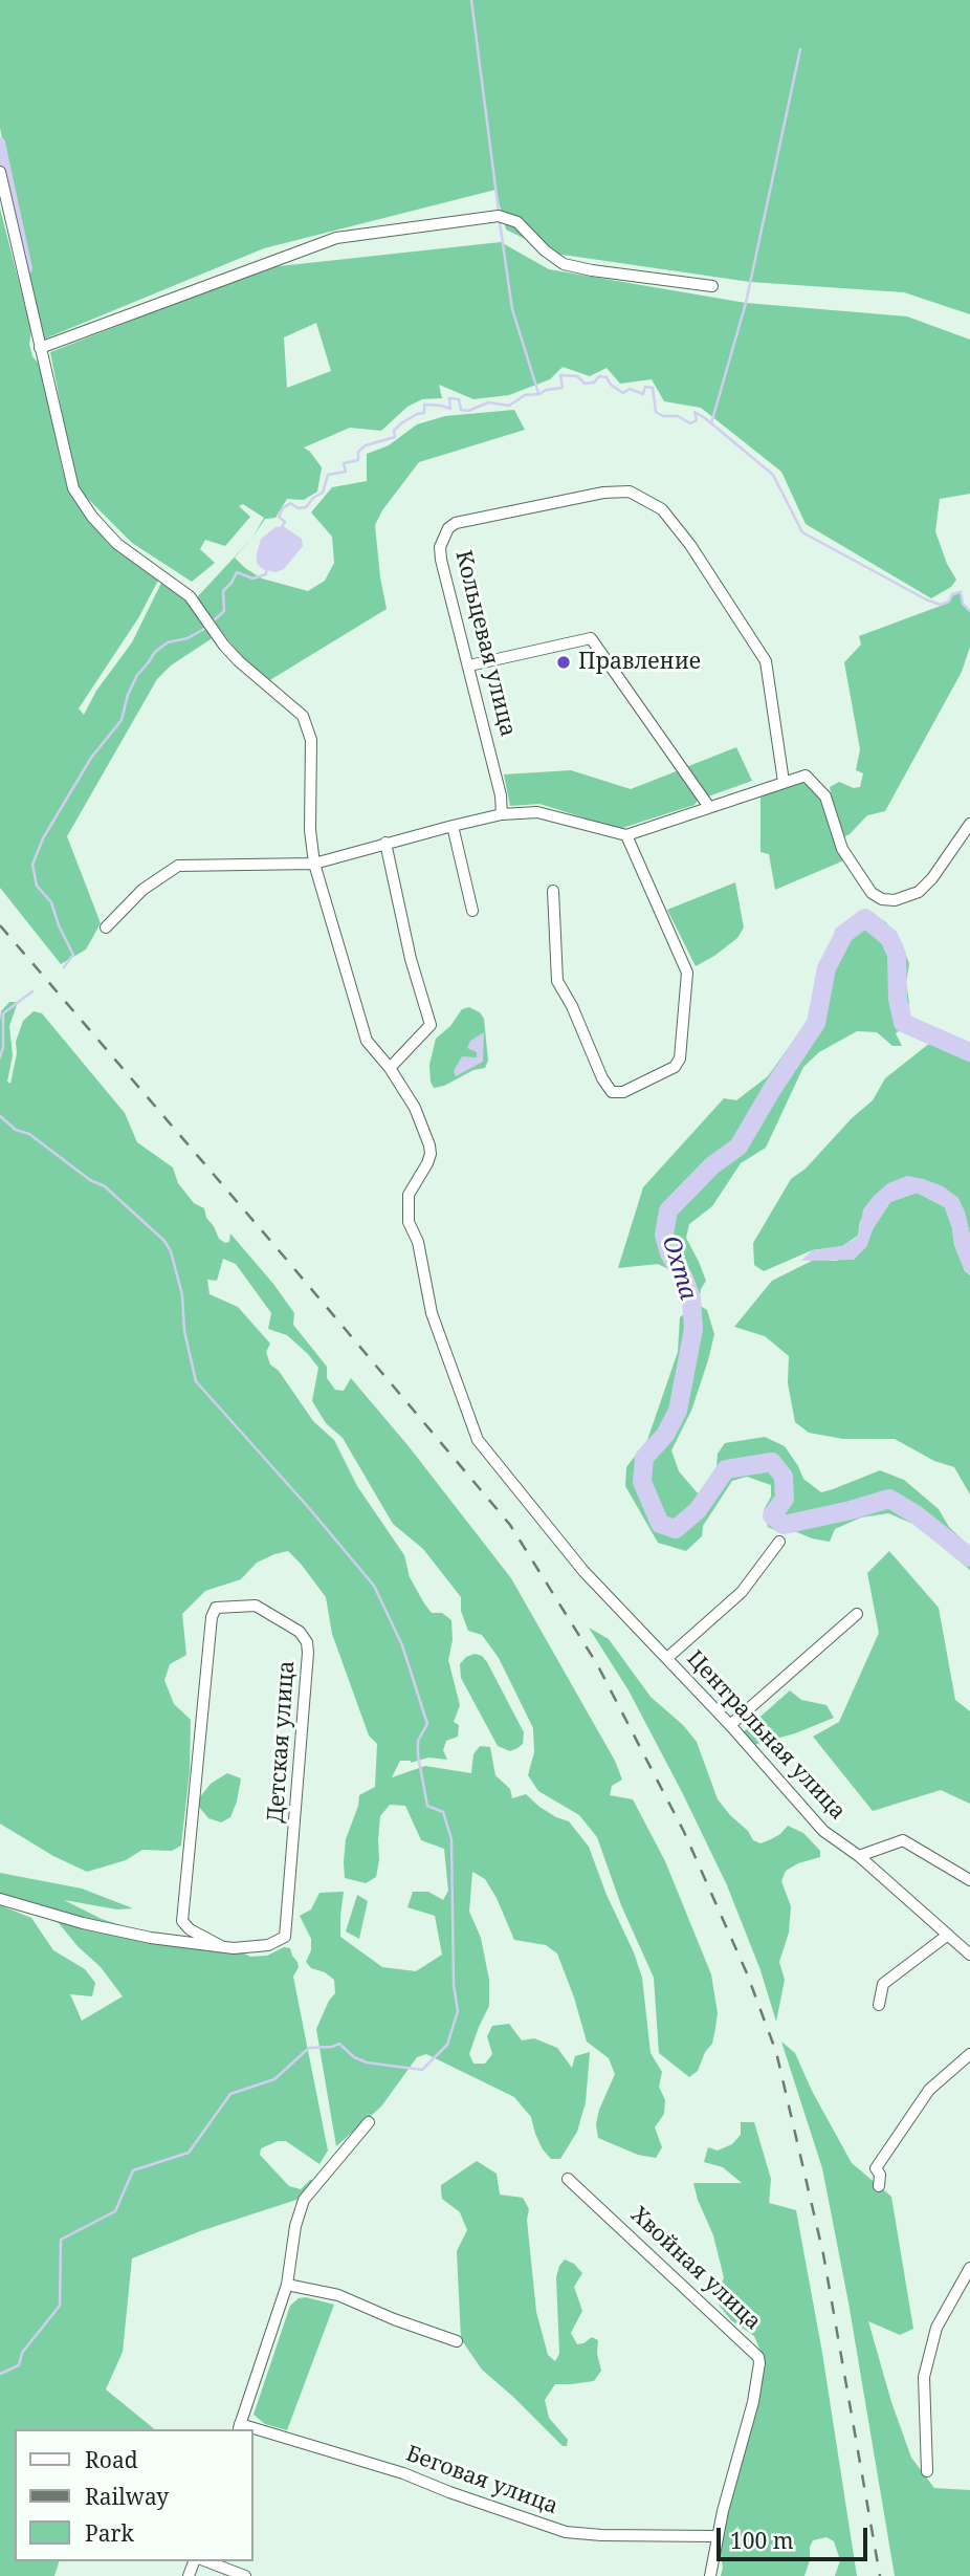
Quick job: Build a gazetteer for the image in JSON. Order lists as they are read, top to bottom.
{
  "streets": {
    "street": [
      "Кольцевая улица",
      "Центральная улица",
      "Детская улица",
      "Хвойная улица",
      "Беговая улица"
    ]
  },
  "crossings": [
    ["Хвойная улица", "Беговая улица"]
  ],
  "water": ["Охта"],
  "places": ["Правление"],
  "legend": ["Road", "Railway", "Park"],
  "scale_bar": "100 m"
}
